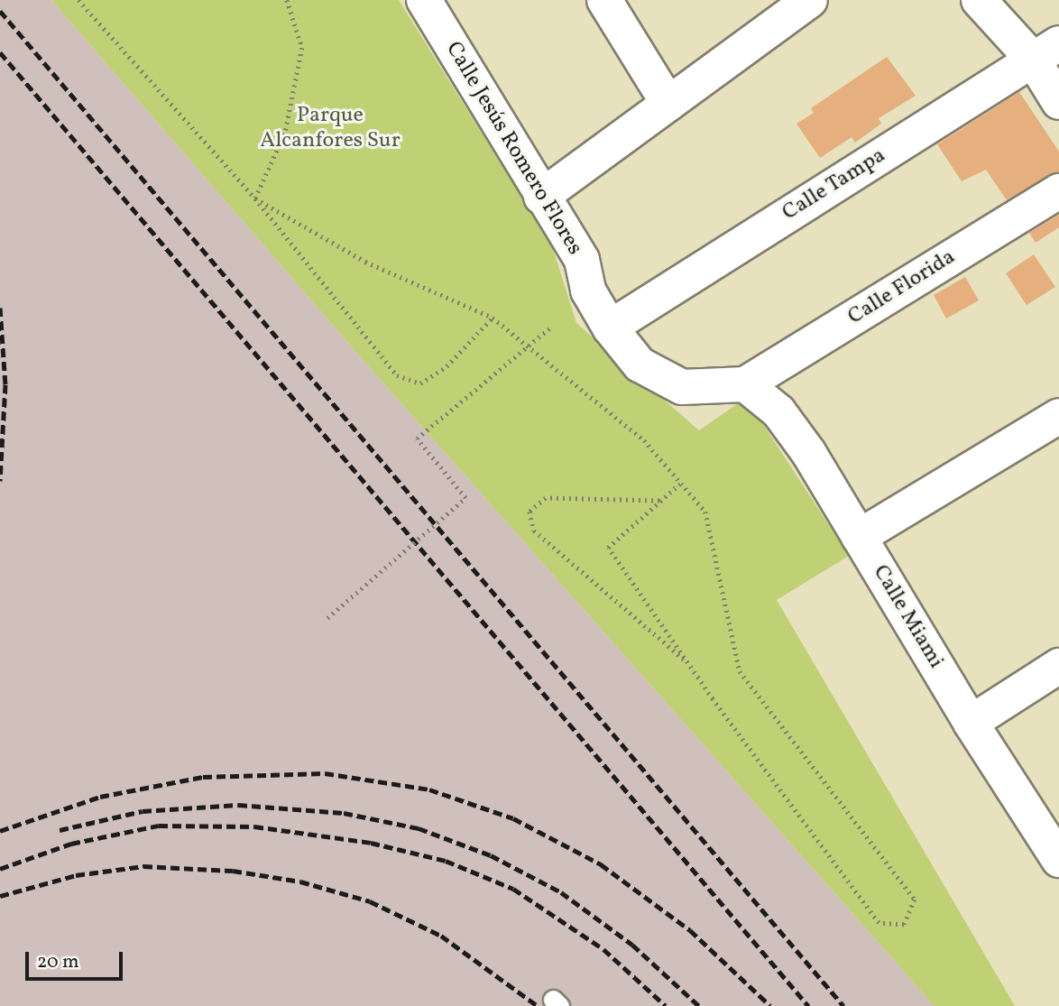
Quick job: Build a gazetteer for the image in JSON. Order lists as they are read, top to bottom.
{
  "streets": {
    "street": [
      "Calle Jesús Romero Flores",
      "Calle Tampa",
      "Calle Florida",
      "Calle Miami"
    ]
  },
  "crossings": [
    ["Calle Jesús Romero Flores", "Calle Tampa"],
    ["Calle Jesús Romero Flores", "Calle Florida"],
    ["Calle Jesús Romero Flores", "Calle Miami"],
    ["Calle Florida", "Calle Miami"]
  ],
  "parks": ["Parque Alcanfores Sur"],
  "scale_bar": "20 m"
}
